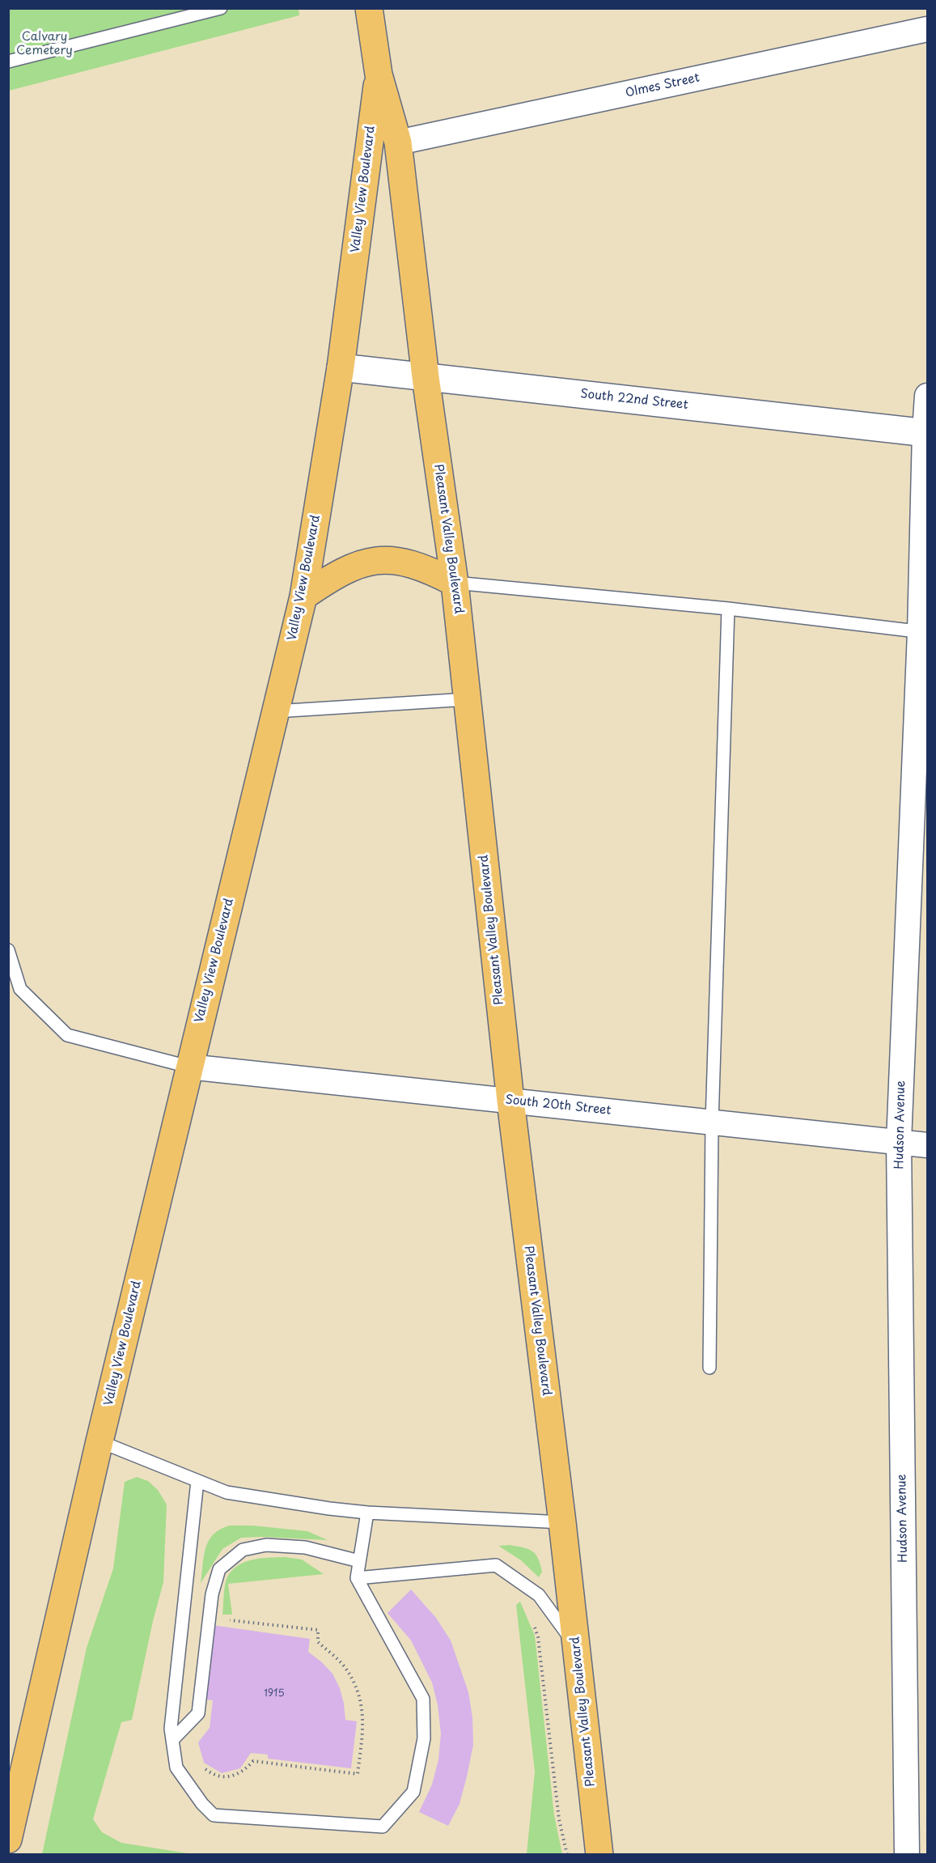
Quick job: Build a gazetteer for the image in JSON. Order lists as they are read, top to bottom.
{
  "streets": {
    "main road": ["Valley View Boulevard", "Pleasant Valley Boulevard"],
    "street": [
      "Olmes Street",
      "South 22nd Street",
      "South 20th Street",
      "Hudson Avenue"
    ]
  },
  "crossings": [
    ["Olmes Street", "Pleasant Valley Boulevard"],
    ["Valley View Boulevard", "South 22nd Street"],
    ["Valley View Boulevard", "Pleasant Valley Boulevard"],
    ["Valley View Boulevard", "South 20th Street"],
    ["South 22nd Street", "Pleasant Valley Boulevard"],
    ["South 22nd Street", "Hudson Avenue"],
    ["Pleasant Valley Boulevard", "South 20th Street"],
    ["South 20th Street", "Hudson Avenue"]
  ],
  "parks": ["Calvary Cemetery"],
  "house_numbers": ["1915"]
}
